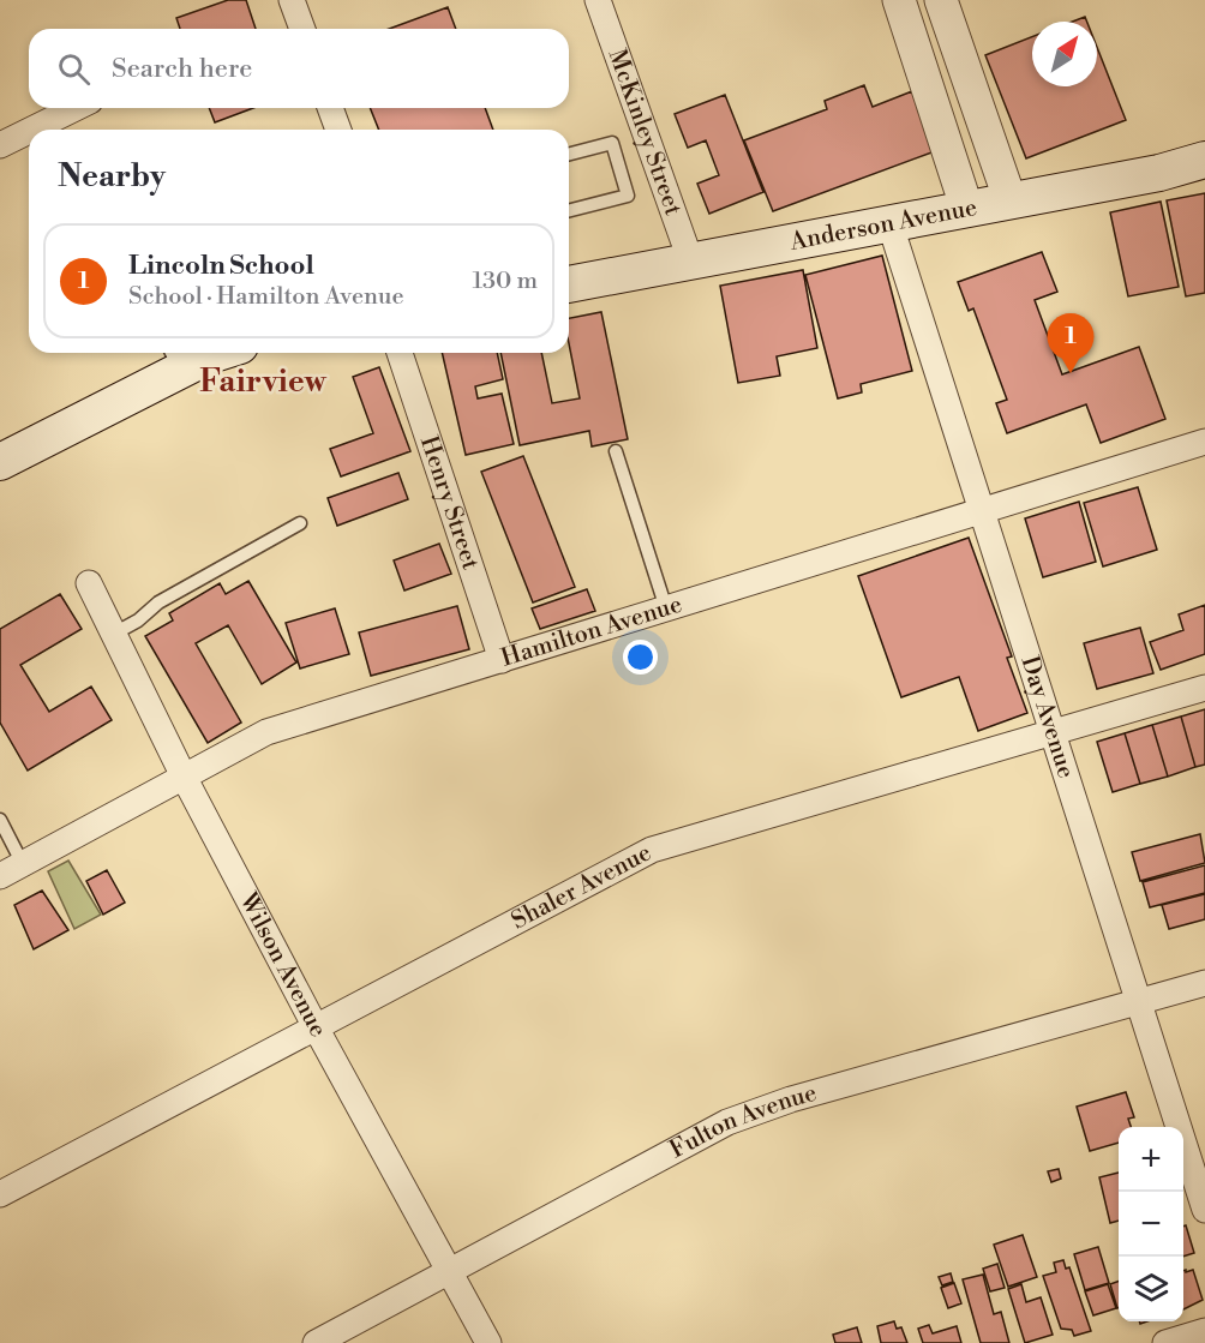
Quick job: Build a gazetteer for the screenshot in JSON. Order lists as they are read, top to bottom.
{
  "streets": {
    "main road": ["Anderson Avenue"],
    "street": [
      "McKinley Street",
      "Henry Street",
      "Hamilton Avenue",
      "Day Avenue",
      "Shaler Avenue",
      "Wilson Avenue",
      "Fulton Avenue"
    ]
  },
  "crossings": [
    ["McKinley Street", "Anderson Avenue"],
    ["Anderson Avenue", "Day Avenue"],
    ["Henry Street", "Hamilton Avenue"],
    ["Hamilton Avenue", "Day Avenue"],
    ["Hamilton Avenue", "Wilson Avenue"],
    ["Day Avenue", "Shaler Avenue"],
    ["Day Avenue", "Fulton Avenue"],
    ["Shaler Avenue", "Wilson Avenue"],
    ["Wilson Avenue", "Fulton Avenue"]
  ],
  "districts": ["Fairview"],
  "north": "top right",
  "page": {
    "search": "Search here",
    "heading": "Nearby",
    "list": [
      {
        "mark": "1",
        "name": "Lincoln School",
        "note": "School · Hamilton Avenue",
        "value": "130 m"
      }
    ],
    "pins": "1",
    "map_buttons": ["+", "−"]
  }
}
